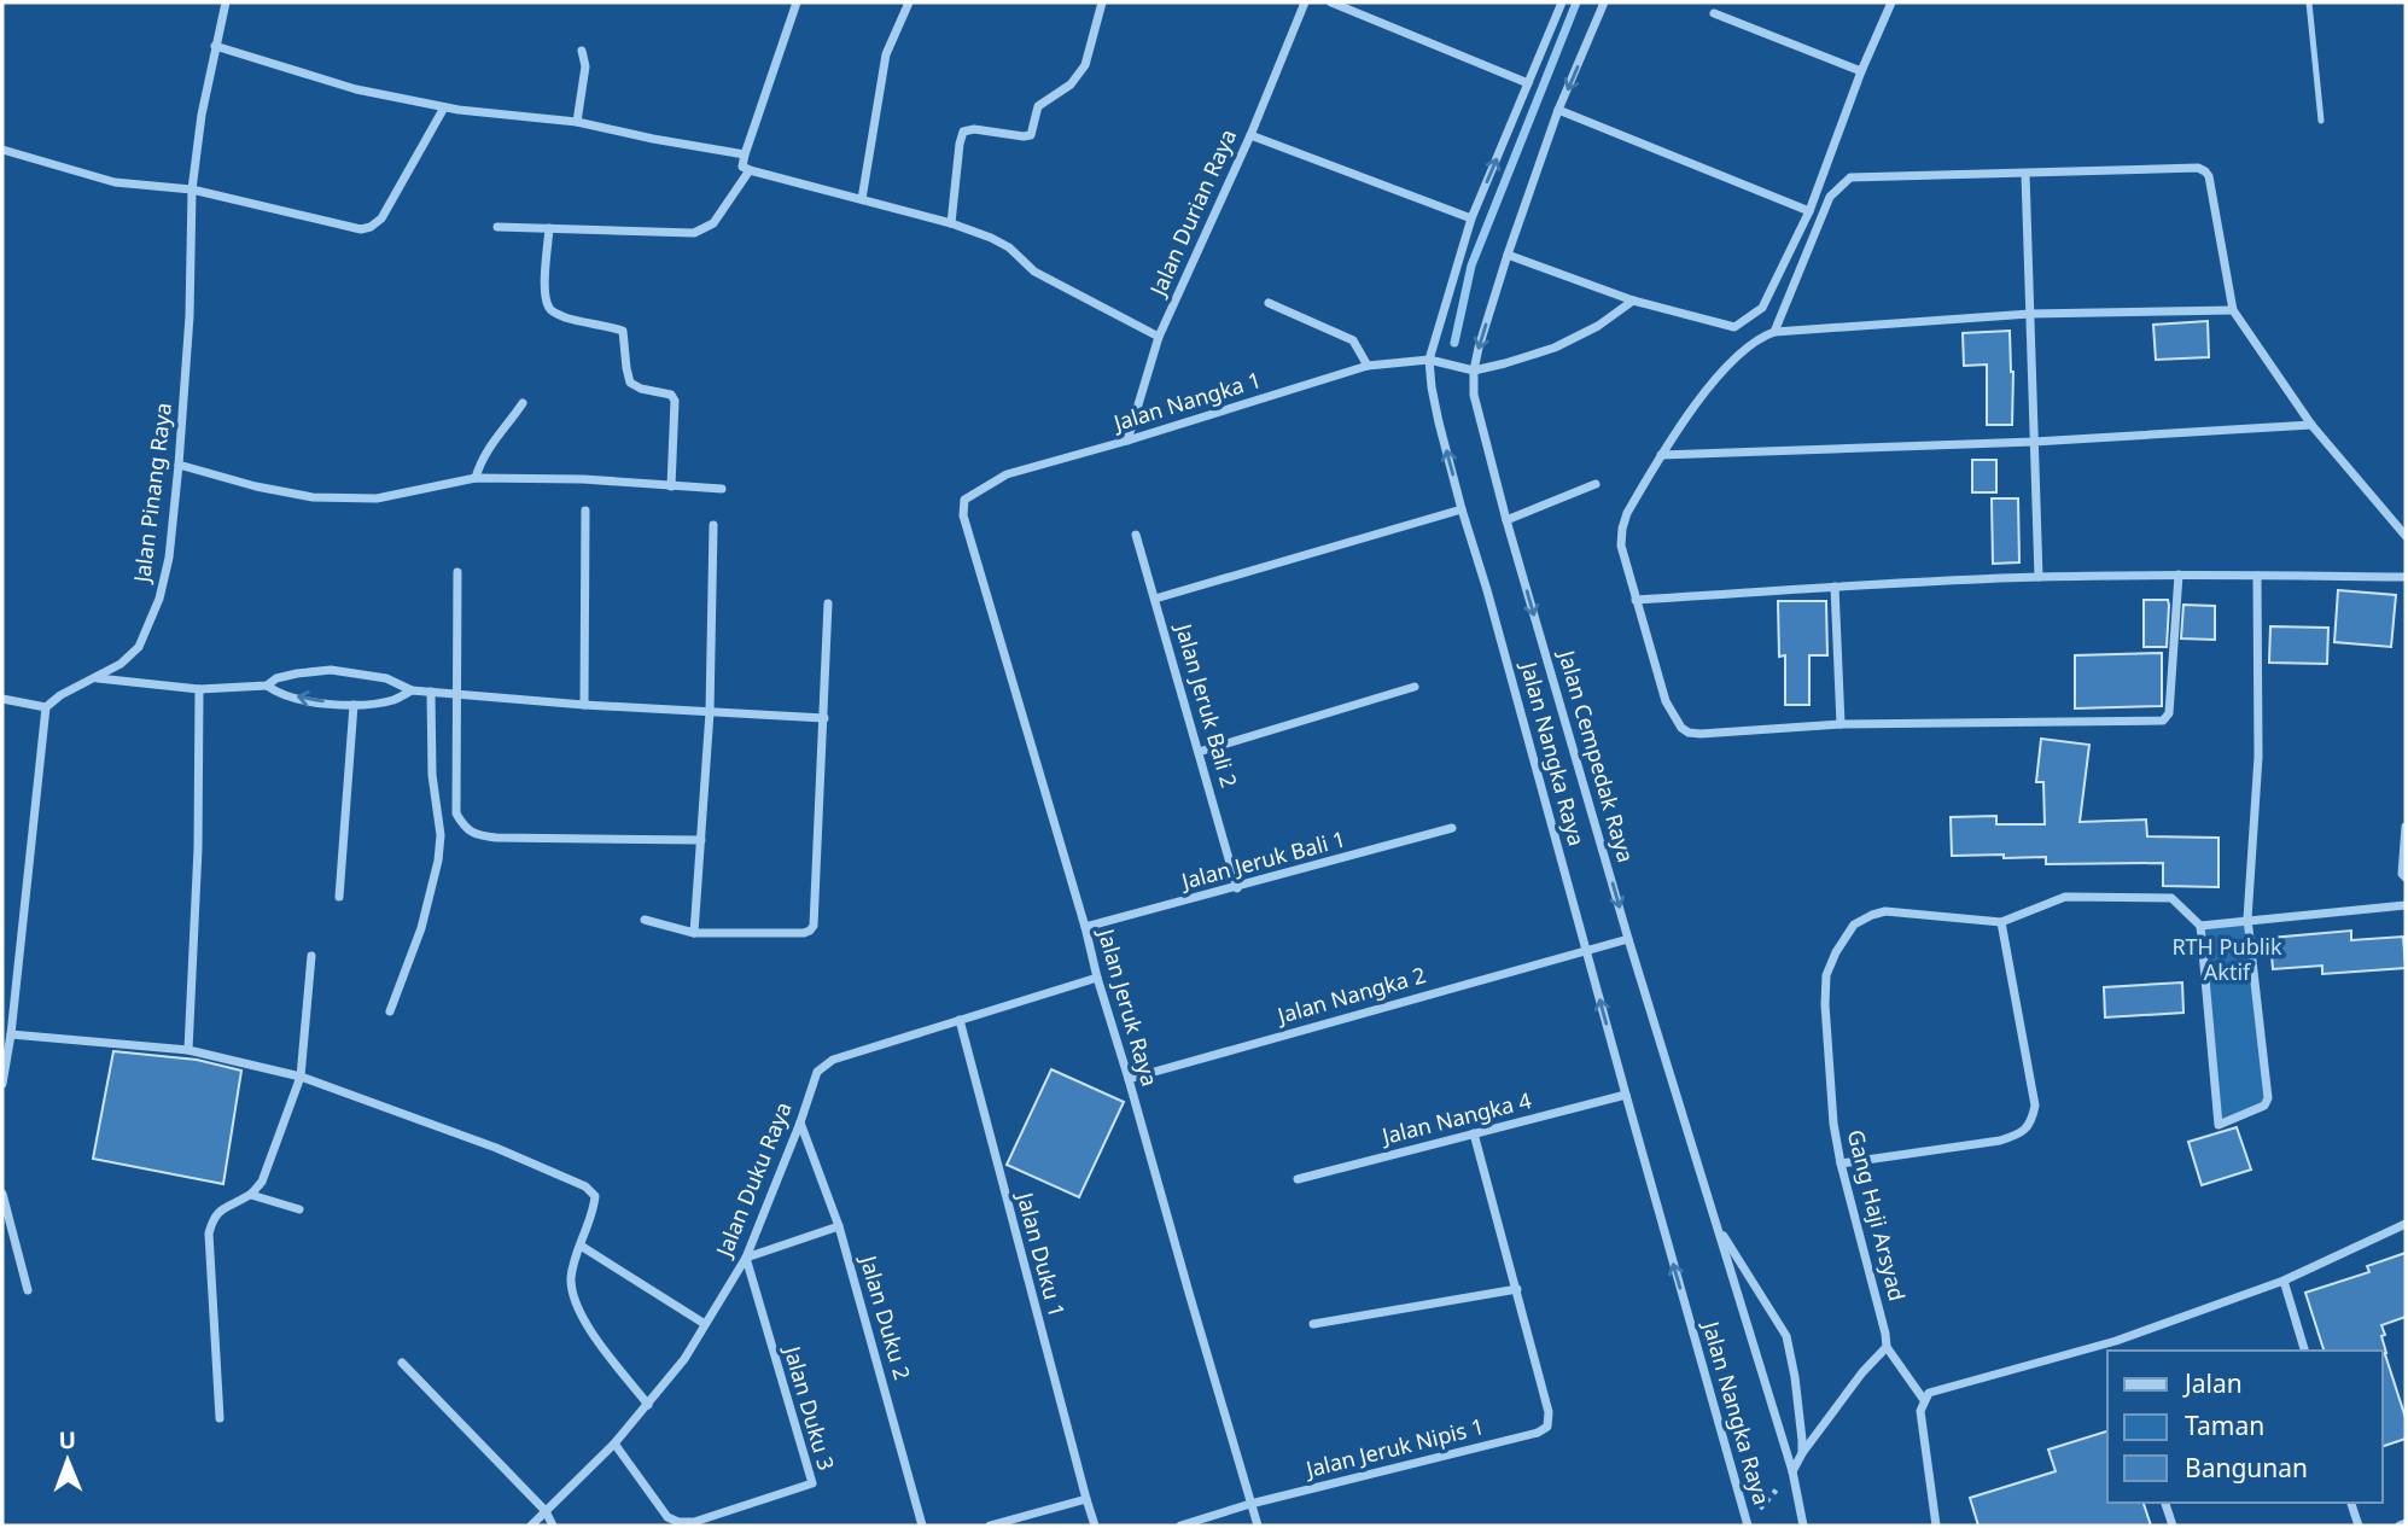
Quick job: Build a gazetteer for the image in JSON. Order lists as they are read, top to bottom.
{
  "streets": {
    "street": [
      "Jalan Durian Raya",
      "Jalan Nangka 1",
      "Jalan Pinang Raya",
      "Jalan Jeruk Bali 2",
      "Jalan Nangka Raya",
      "Jalan Cempedak Raya",
      "Jalan Jeruk Bali 1",
      "Jalan Nangka 2",
      "Jalan Jeruk Raya",
      "Jalan Nangka 4",
      "Jalan Duku Raya",
      "Gang Haji Arsyad",
      "Jalan Duku 1",
      "Jalan Duku 2",
      "Jalan Duku 3",
      "Jalan Jeruk Nipis 1"
    ]
  },
  "crossings": [
    ["Jalan Durian Raya", "Jalan Nangka 1"],
    ["Jalan Nangka 1", "Jalan Nangka Raya"],
    ["Jalan Nangka 1", "Jalan Cempedak Raya"],
    ["Jalan Nangka 1", "Jalan Jeruk Raya"],
    ["Jalan Jeruk Bali 2", "Jalan Jeruk Bali 1"],
    ["Jalan Nangka Raya", "Jalan Nangka 2"],
    ["Jalan Nangka Raya", "Jalan Nangka 4"],
    ["Jalan Cempedak Raya", "Jalan Nangka 2"],
    ["Jalan Jeruk Bali 1", "Jalan Jeruk Raya"],
    ["Jalan Nangka 2", "Jalan Jeruk Raya"],
    ["Jalan Jeruk Raya", "Jalan Duku Raya"],
    ["Jalan Jeruk Raya", "Jalan Jeruk Nipis 1"],
    ["Jalan Duku Raya", "Jalan Duku 1"],
    ["Jalan Duku Raya", "Jalan Duku 2"],
    ["Jalan Duku Raya", "Jalan Duku 3"]
  ],
  "one_way": ["Jalan Nangka Raya", "Jalan Cempedak Raya"],
  "parks": ["RTH Publik Aktif"],
  "legend": ["Jalan", "Taman", "Bangunan"],
  "north": "top"
}
